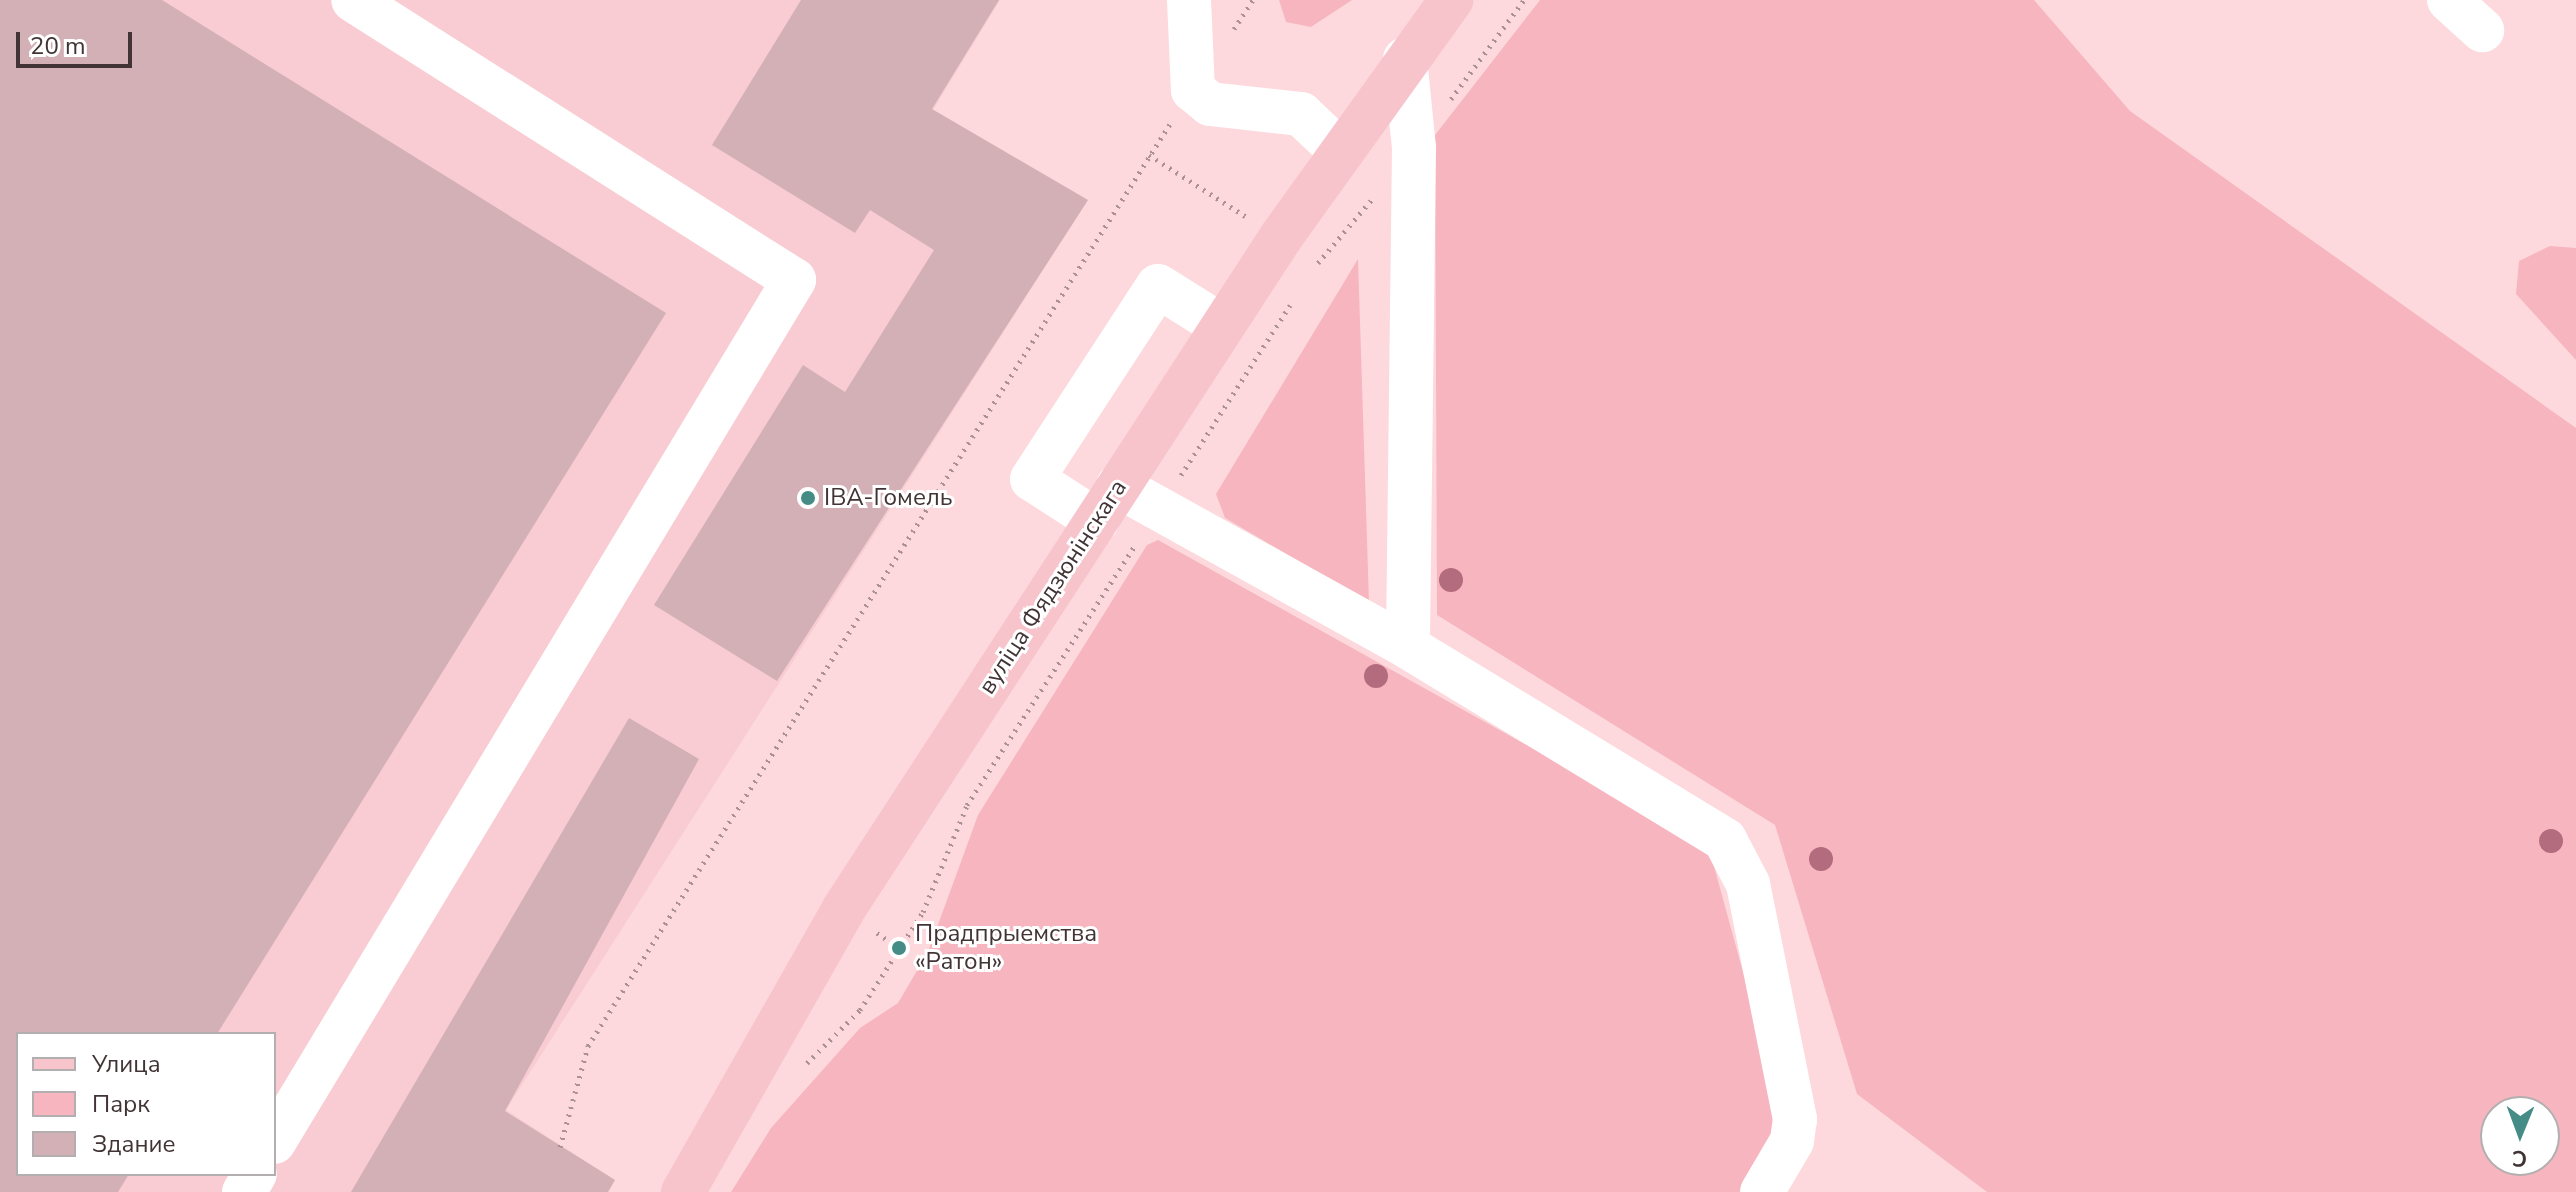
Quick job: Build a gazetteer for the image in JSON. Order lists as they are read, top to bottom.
{
  "streets": {
    "main road": ["вуліца Фядзюнінскага"]
  },
  "places": ["IBA-Гомель", "Прадпрыемства «Ратон»"],
  "legend": ["Улица", "Парк", "Здание"],
  "scale_bar": "20 m",
  "north": "bottom"
}
